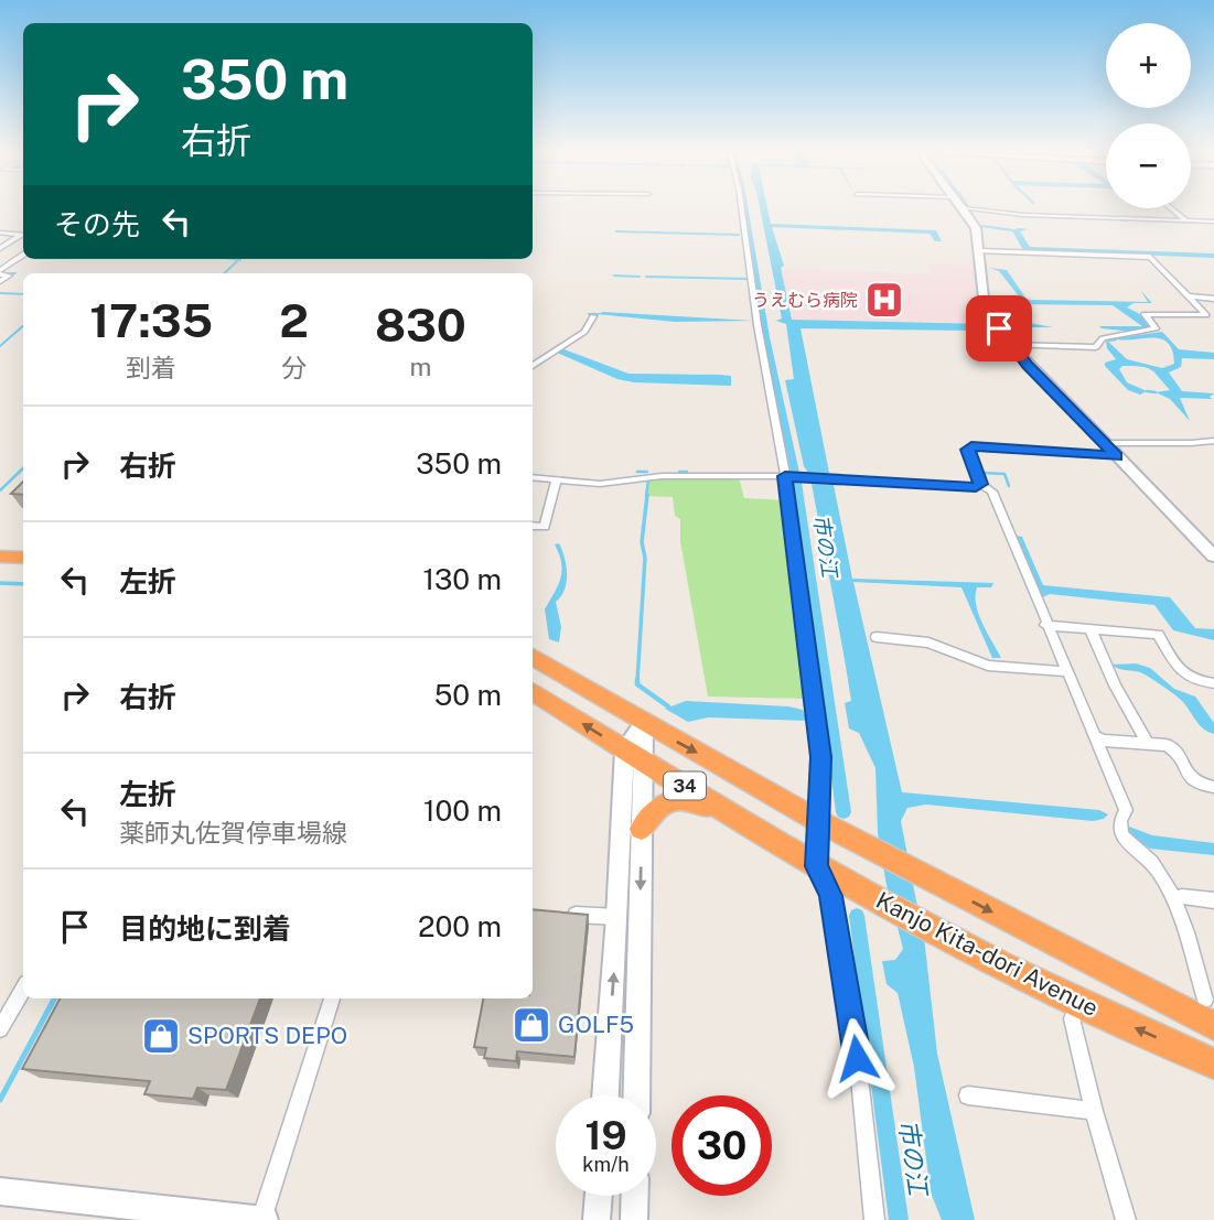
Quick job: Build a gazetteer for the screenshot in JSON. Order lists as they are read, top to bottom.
{
  "streets": {
    "highway": ["34", "Kanjo Kita-dori Avenue"]
  },
  "water": ["市の江"],
  "places": {
    "hospital": ["うえむら病院"],
    "shop": ["GOLF5", "SPORTS DEPO"]
  },
  "page": {
    "map_buttons": ["+", "−"],
    "turn": ["350 m", "右折"],
    "then": "その先",
    "eta": [
      "17:35",
      "到着",
      "2",
      "分",
      "830",
      "m"
    ],
    "list": [
      {
        "name": "右折",
        "value": "350 m"
      },
      {
        "name": "左折",
        "value": "130 m"
      },
      {
        "name": "右折",
        "value": "50 m"
      },
      {
        "name": "左折",
        "note": "薬師丸佐賀停車場線",
        "value": "100 m"
      },
      {
        "name": "目的地に到着",
        "value": "200 m"
      }
    ],
    "speed": "19 km/h",
    "limit": "30"
  }
}
